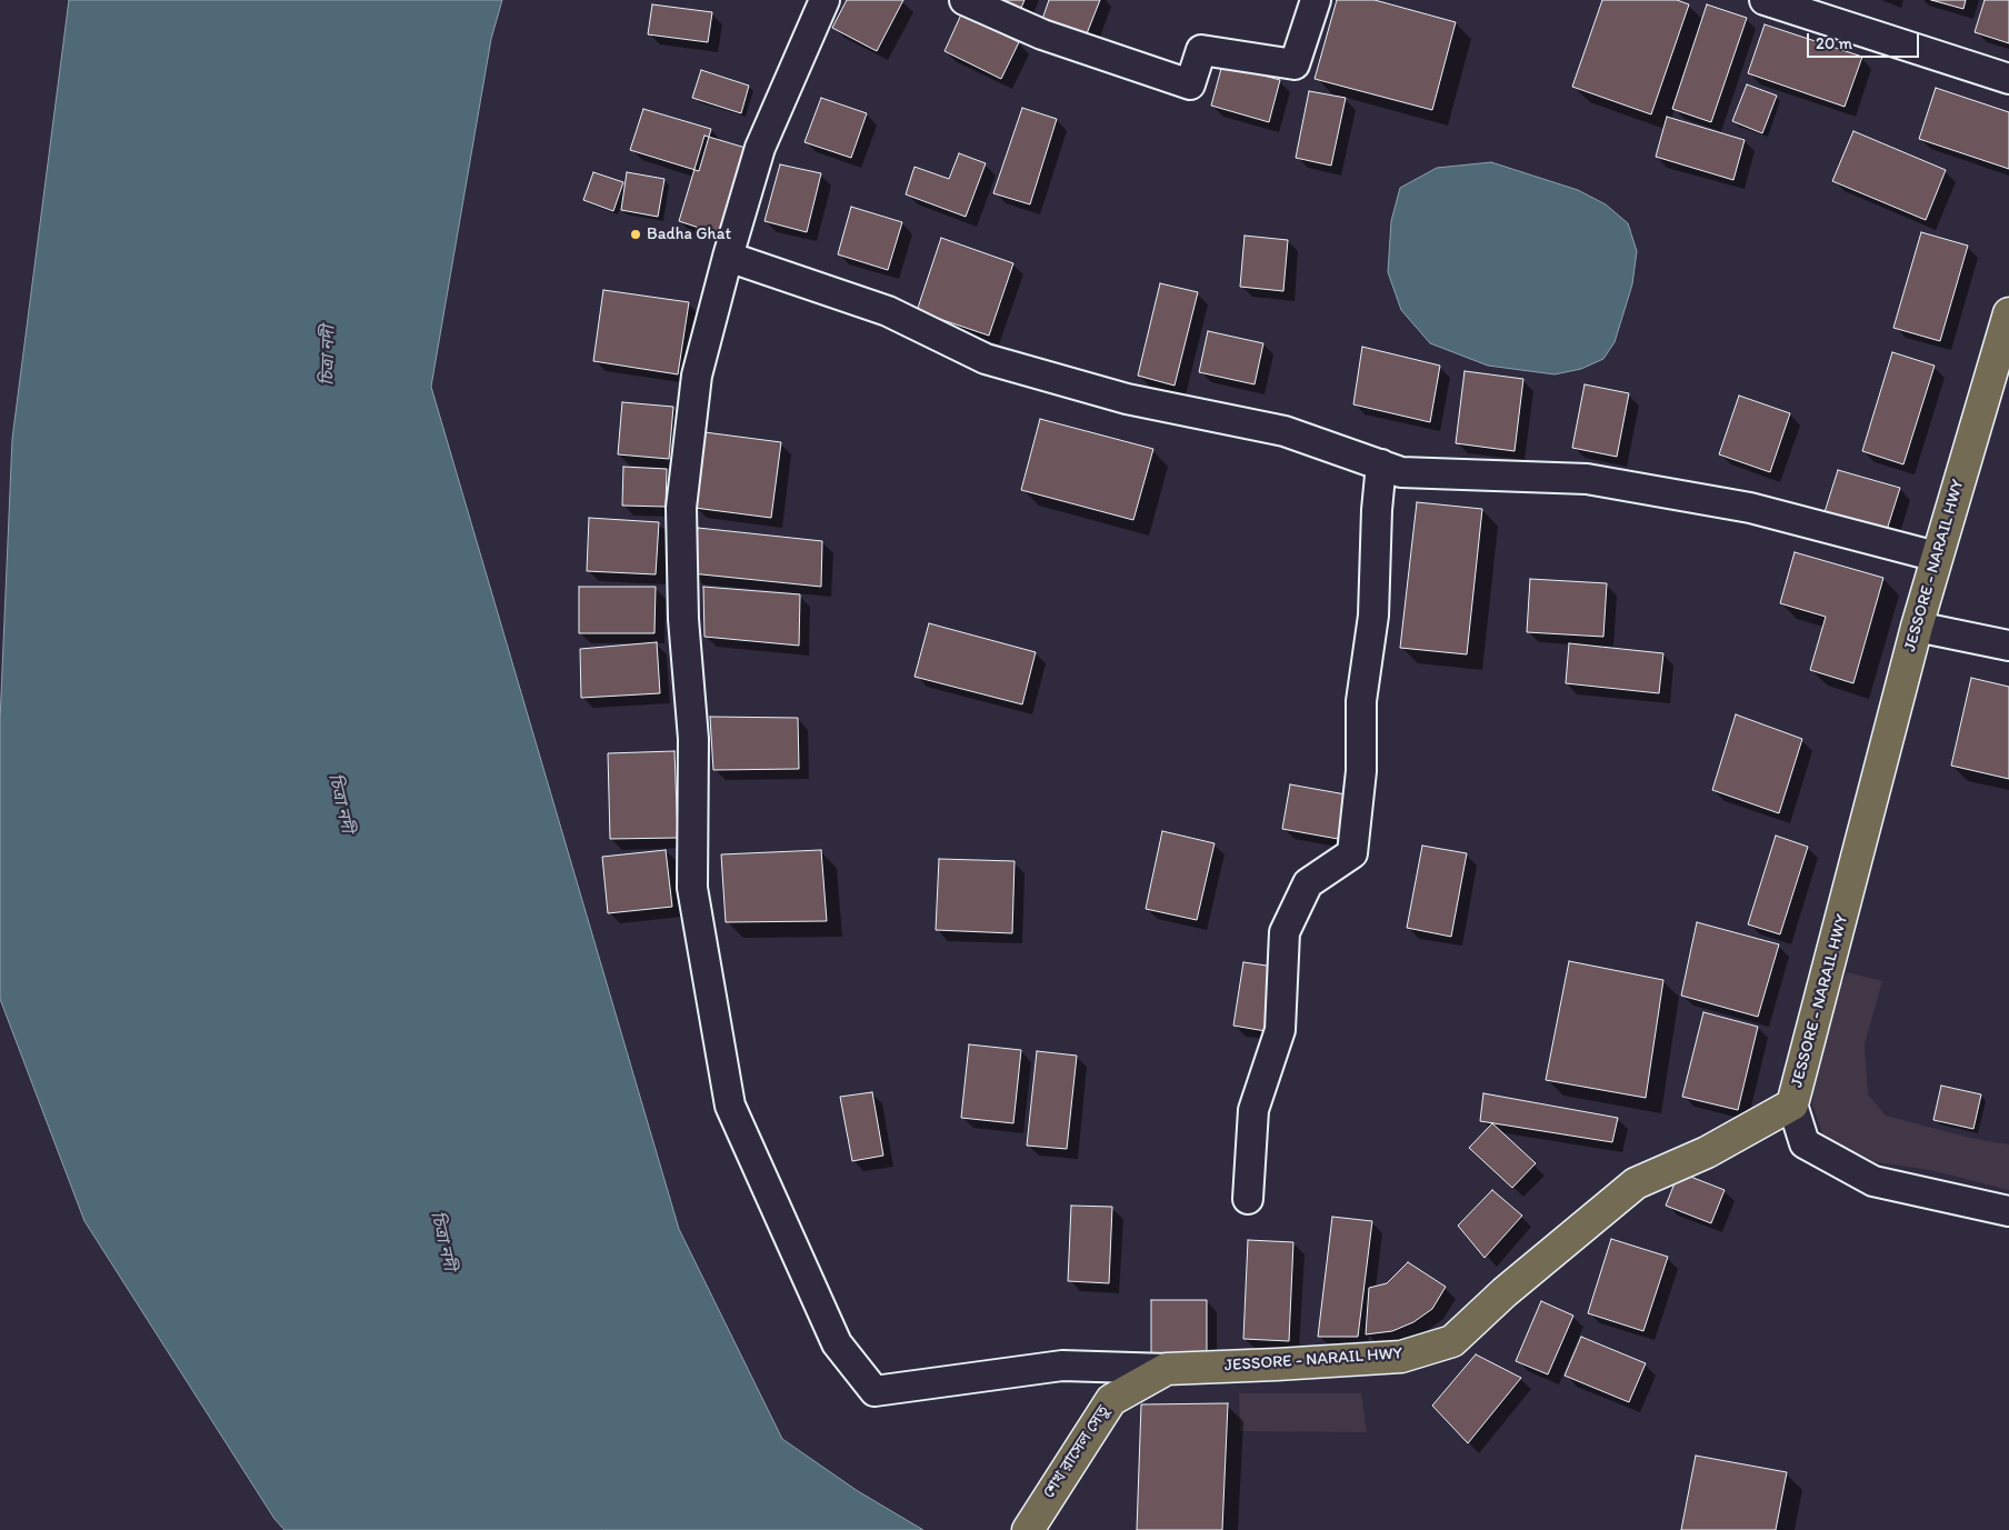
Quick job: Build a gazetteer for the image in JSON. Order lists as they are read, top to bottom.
{
  "streets": {
    "highway": ["JESSORE - NARAIL HWY", "শেখ রাসেল সেতু"]
  },
  "crossings": [
    ["JESSORE - NARAIL HWY", "শেখ রাসেল সেতু"]
  ],
  "water": ["চিত্রা নদী"],
  "places": ["Badha Ghat"],
  "scale_bar": "20 m"
}
